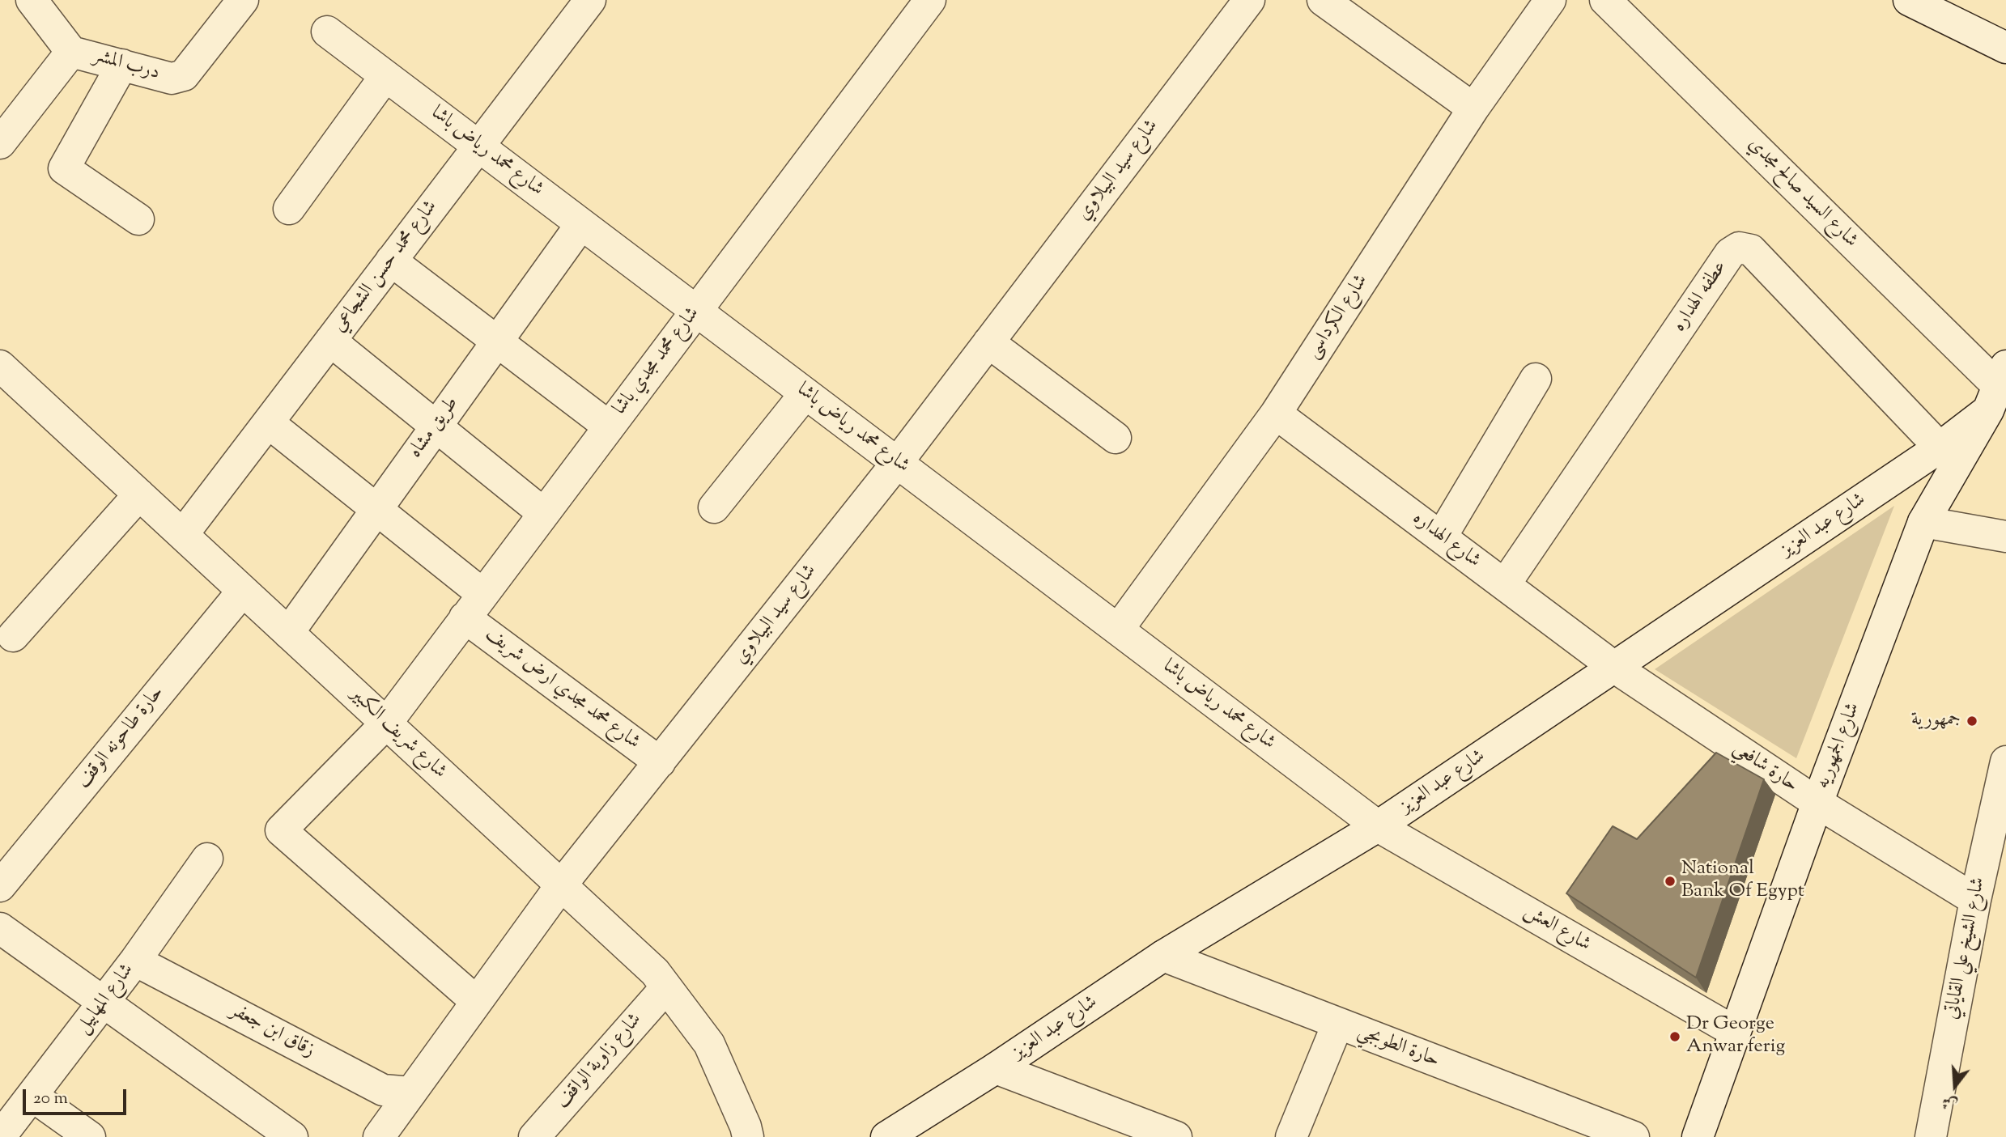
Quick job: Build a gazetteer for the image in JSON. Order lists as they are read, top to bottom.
{
  "streets": {
    "street": [
      "درب المشر",
      "شارع محمد رياض باشا",
      "شارع سيد البيلاوي",
      "شارع السيد صالح مجدي",
      "شارع محمد حسن الشجاعي",
      "عطفه الهداره",
      "شارع الكرداسى",
      "شارع محمد مجدي باشا",
      "طريق مشاه",
      "شارع عبد العزيز",
      "شارع الهداره",
      "شارع محمد مجدي ارض شريف",
      "شارع شريف الكبير",
      "حارة طاحونه الوقف",
      "شارع الجمهوريه",
      "حارة شافعي",
      "شارع العش",
      "شارع الشيخ علي القاياتي",
      "شارع المهابيل",
      "زقاق ابن جعفر",
      "حارة الطوبجي",
      "شارع زاوية الواقف"
    ]
  },
  "crossings": [
    ["شارع محمد رياض باشا", "شارع سيد البيلاوي"],
    ["شارع محمد رياض باشا", "شارع محمد حسن الشجاعي"],
    ["شارع محمد رياض باشا", "شارع الكرداسى"],
    ["شارع محمد رياض باشا", "شارع محمد مجدي باشا"],
    ["شارع محمد رياض باشا", "طريق مشاه"],
    ["شارع محمد رياض باشا", "شارع عبد العزيز"],
    ["شارع محمد رياض باشا", "شارع العش"],
    ["شارع سيد البيلاوي", "شارع محمد مجدي ارض شريف"],
    ["شارع سيد البيلاوي", "شارع شريف الكبير"],
    ["شارع السيد صالح مجدي", "شارع عبد العزيز"],
    ["شارع السيد صالح مجدي", "شارع الجمهوريه"],
    ["شارع محمد حسن الشجاعي", "شارع محمد مجدي ارض شريف"],
    ["شارع محمد حسن الشجاعي", "شارع شريف الكبير"],
    ["عطفه الهداره", "شارع عبد العزيز"],
    ["عطفه الهداره", "شارع الهداره"],
    ["شارع الكرداسى", "شارع الهداره"],
    ["شارع محمد مجدي باشا", "شارع محمد مجدي ارض شريف"],
    ["شارع محمد مجدي باشا", "شارع شريف الكبير"],
    ["طريق مشاه", "شارع محمد مجدي ارض شريف"],
    ["طريق مشاه", "شارع شريف الكبير"],
    ["شارع عبد العزيز", "شارع الهداره"],
    ["شارع عبد العزيز", "شارع الجمهوريه"],
    ["شارع عبد العزيز", "حارة شافعي"],
    ["شارع عبد العزيز", "شارع العش"],
    ["شارع عبد العزيز", "حارة الطوبجي"],
    ["شارع الهداره", "حارة شافعي"],
    ["شارع شريف الكبير", "حارة طاحونه الوقف"],
    ["شارع شريف الكبير", "شارع زاوية الواقف"],
    ["شارع الجمهوريه", "حارة شافعي"],
    ["شارع الجمهوريه", "شارع العش"],
    ["حارة شافعي", "شارع الشيخ علي القاياتي"],
    ["شارع المهابيل", "زقاق ابن جعفر"]
  ],
  "places": ["جمهورية", "National Bank Of Egypt", "Dr George Anwar ferig"],
  "scale_bar": "20 m",
  "north": "bottom"
}
